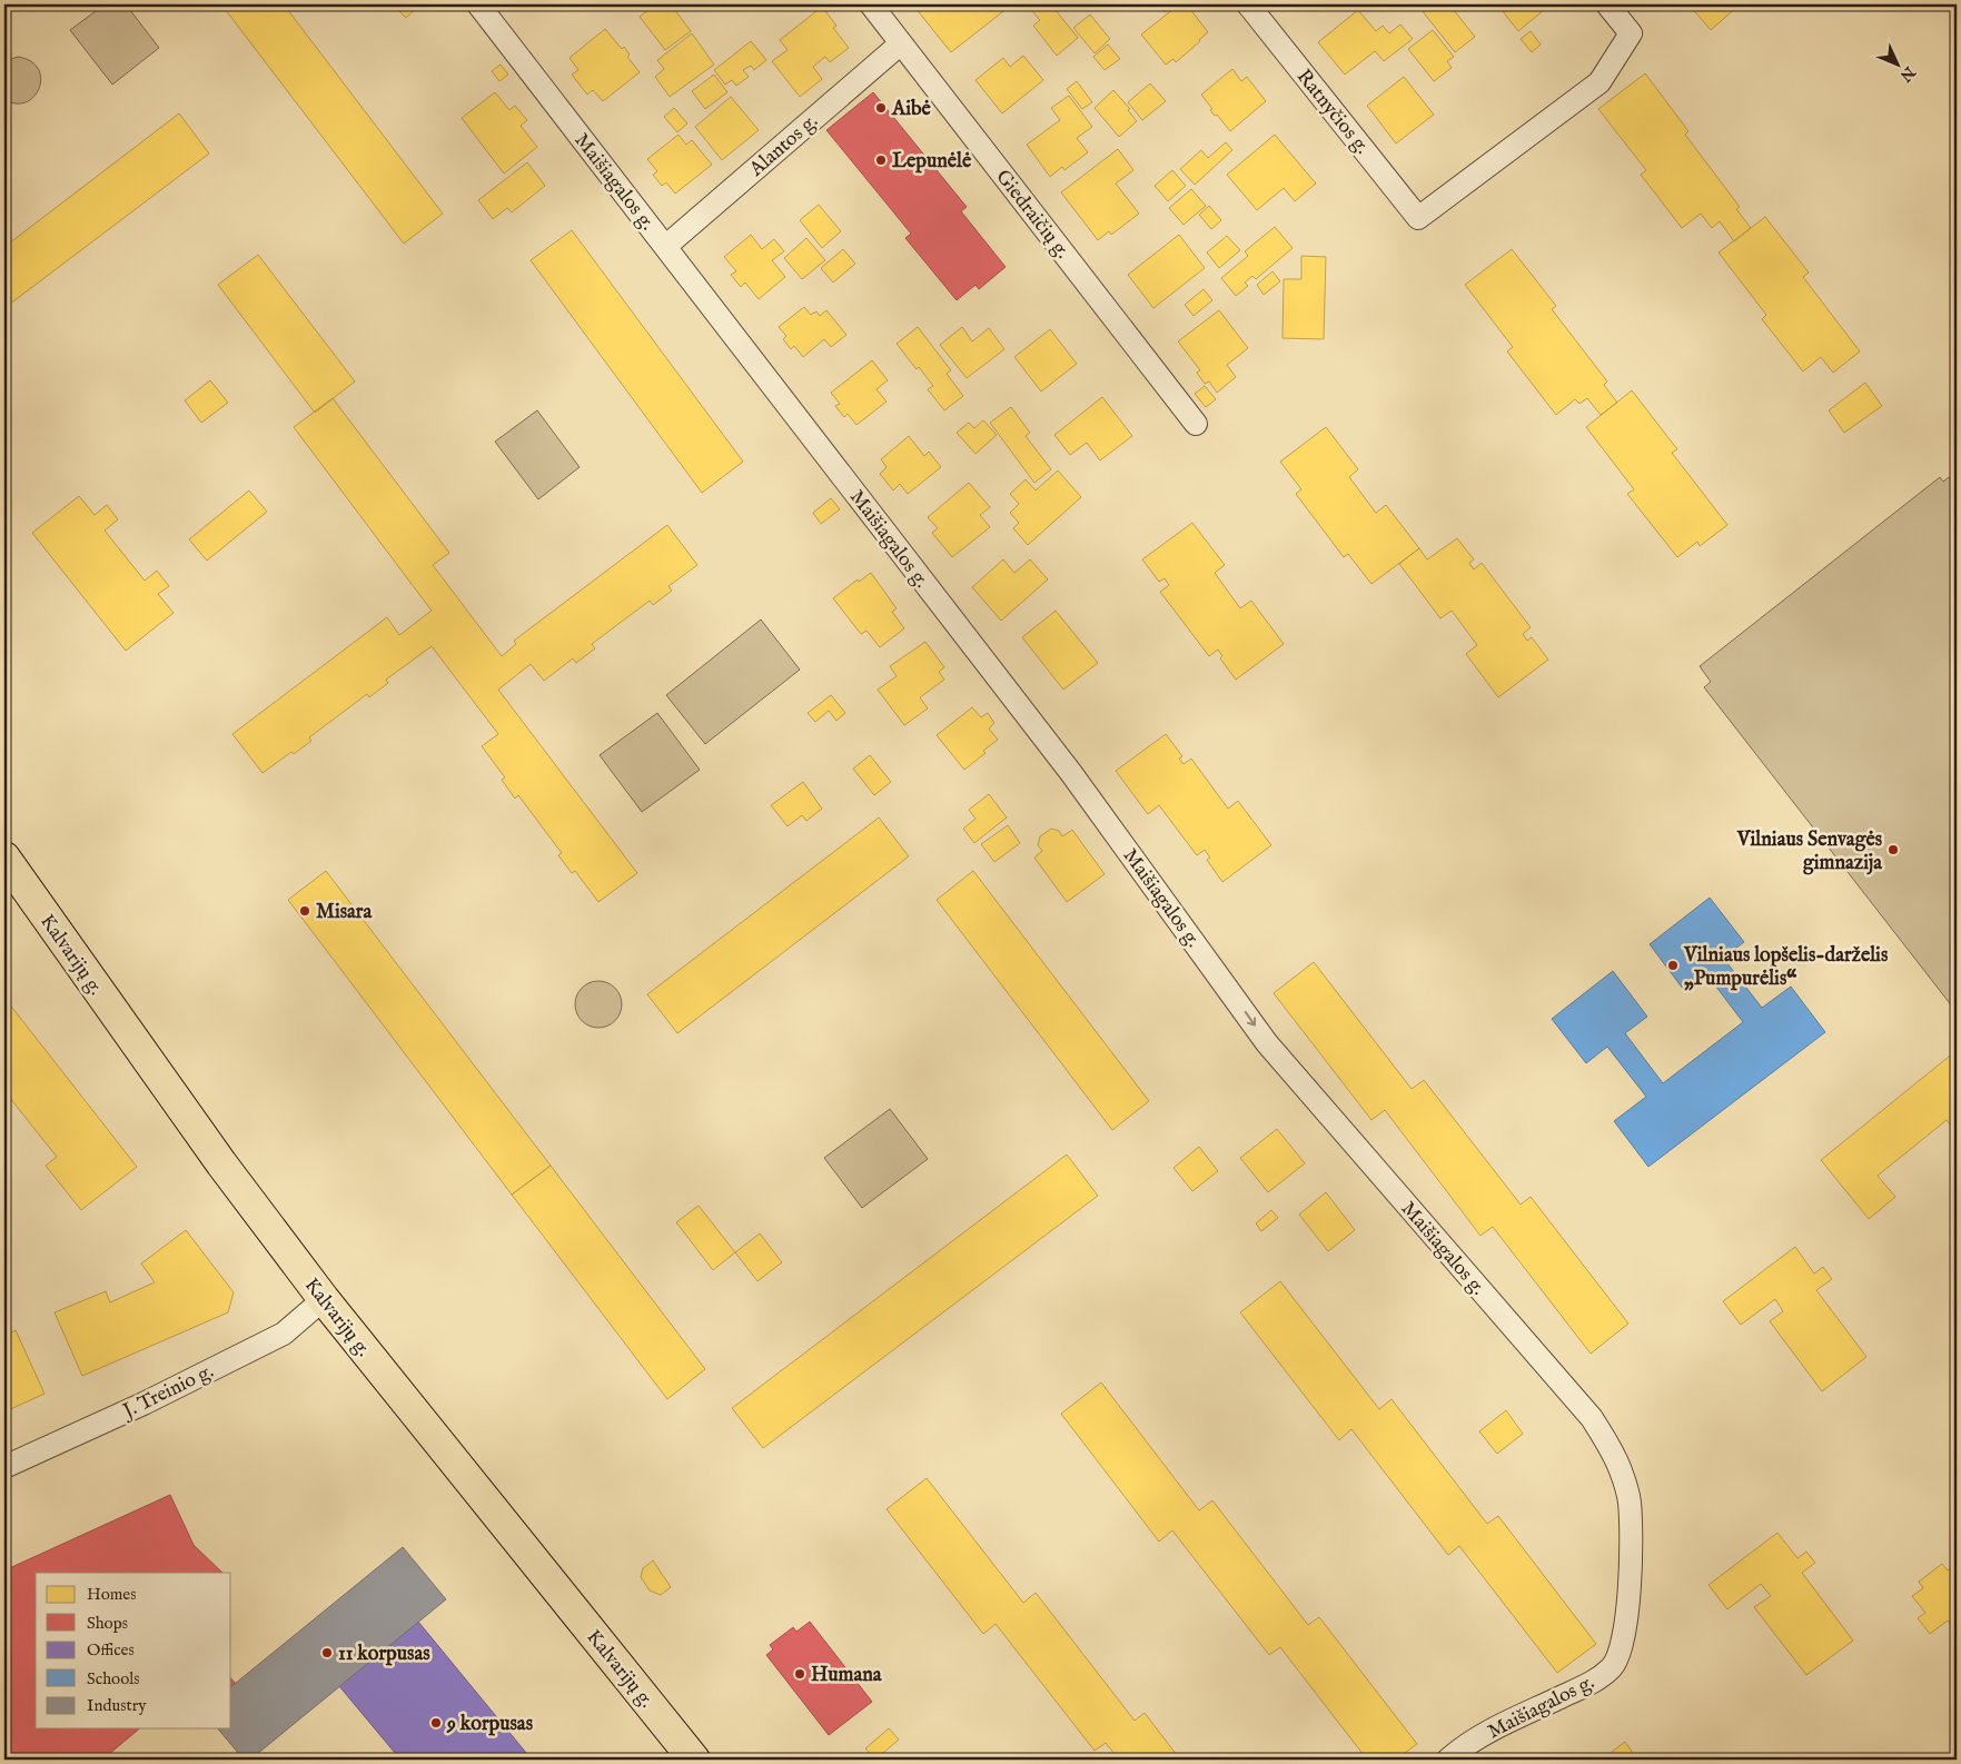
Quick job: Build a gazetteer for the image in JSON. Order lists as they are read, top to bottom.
{
  "streets": {
    "main road": ["Kalvarijų g."],
    "street": [
      "Ratnyčios g.",
      "Alantos g.",
      "Maišiagalos g.",
      "Giedraičių g.",
      "J. Treinio g."
    ]
  },
  "crossings": [
    ["Alantos g.", "Maišiagalos g."],
    ["Alantos g.", "Giedraičių g."],
    ["Kalvarijų g.", "J. Treinio g."]
  ],
  "one_way": ["Maišiagalos g."],
  "places": [
    "Aibė",
    "Lepunėlė",
    "Vilniaus Senvagės gimnazija",
    "Misara",
    "Vilniaus lopšelis-darželis „Pumpurėlis“",
    "11 korpusas",
    "Humana",
    "9 korpusas"
  ],
  "legend": [
    "Homes",
    "Shops",
    "Offices",
    "Schools",
    "Industry"
  ],
  "north": "bottom right"
}
